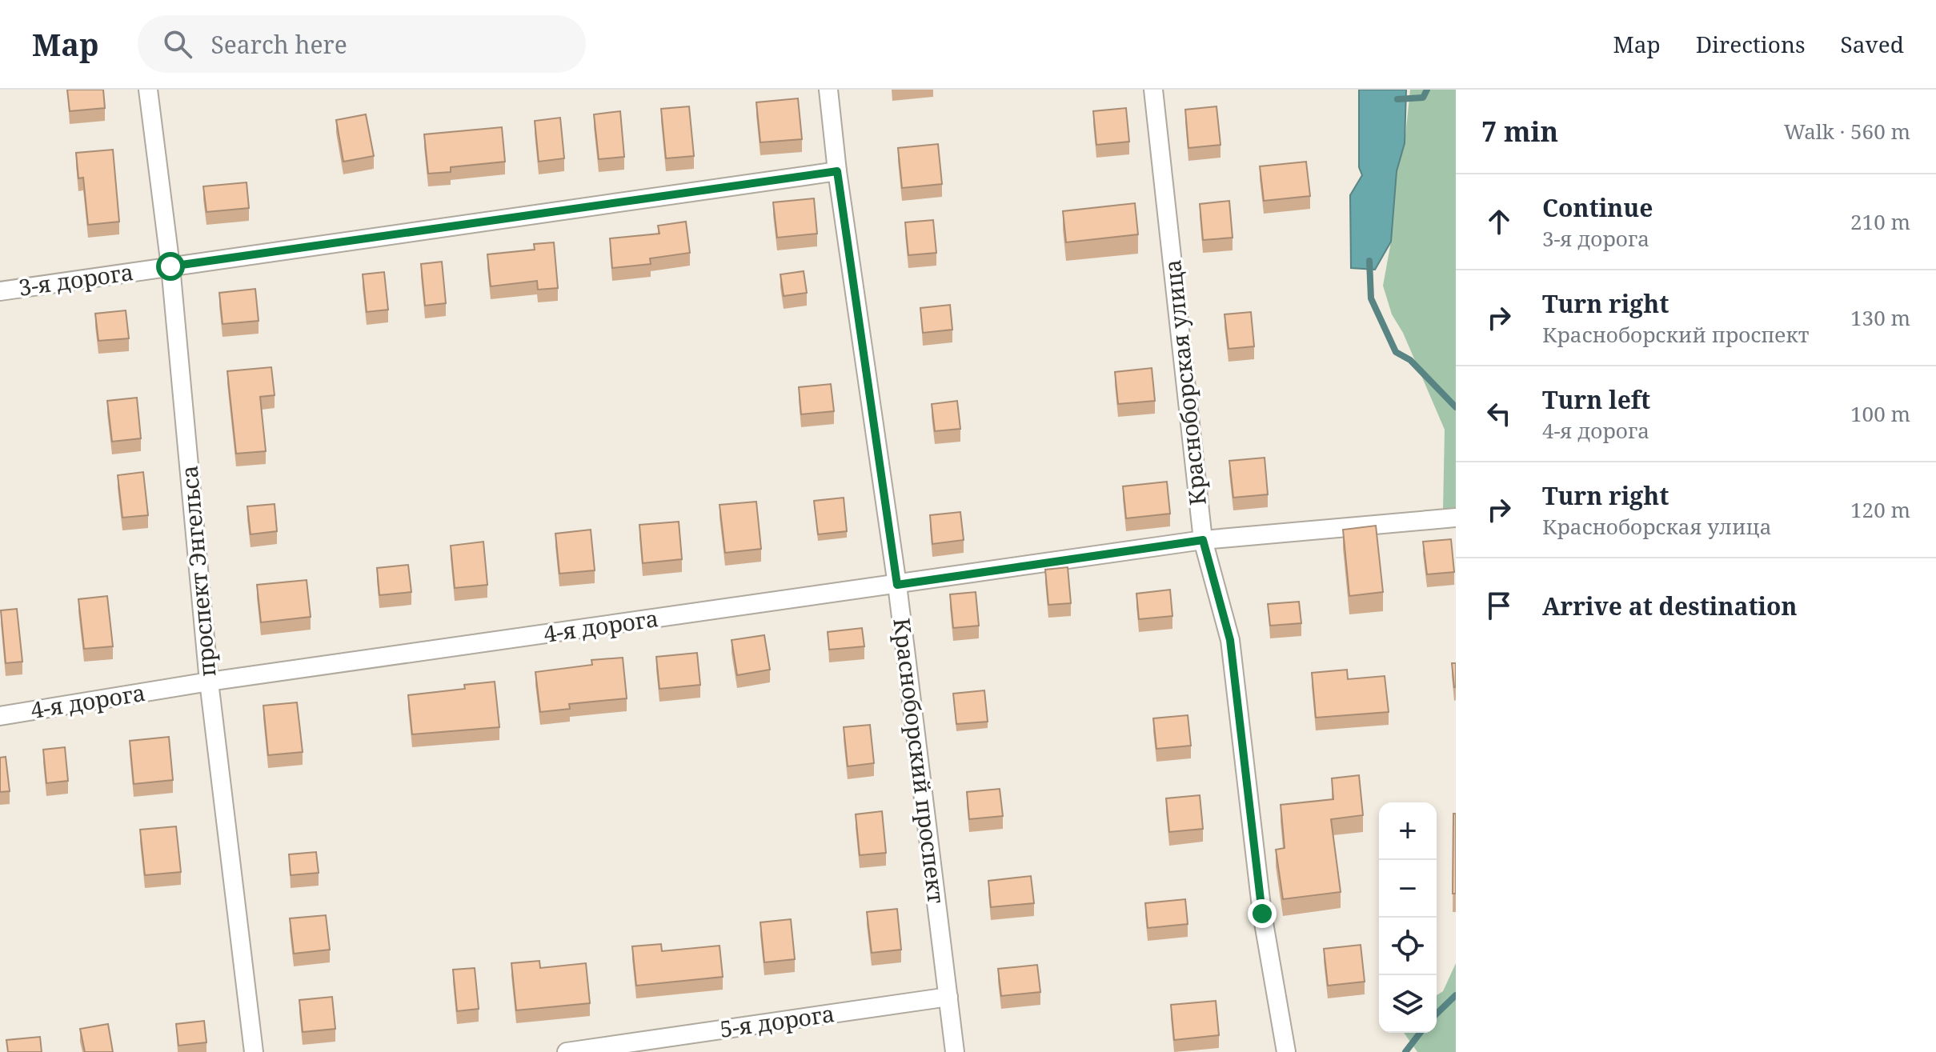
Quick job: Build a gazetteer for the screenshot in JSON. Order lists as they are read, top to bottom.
{
  "streets": {
    "street": [
      "3-я дорога",
      "Красноборская улица",
      "проспект Энгельса",
      "4-я дорога",
      "Красноборский проспект",
      "5-я дорога"
    ]
  },
  "crossings": [
    ["3-я дорога", "проспект Энгельса"],
    ["3-я дорога", "Красноборский проспект"],
    ["Красноборская улица", "4-я дорога"],
    ["проспект Энгельса", "4-я дорога"],
    ["4-я дорога", "Красноборский проспект"],
    ["Красноборский проспект", "5-я дорога"]
  ],
  "page": {
    "header": "Map",
    "search": "Search here",
    "nav": ["Map", "Directions", "Saved"],
    "heading": ["7 min", "Walk · 560 m"],
    "list": [
      ["Continue", "3-я дорога", "210 m"],
      ["Turn right", "Красноборский проспект", "130 m"],
      ["Turn left", "4-я дорога", "100 m"],
      ["Turn right", "Красноборская улица", "120 m"],
      "Arrive at destination"
    ],
    "map_buttons": ["+", "−"]
  }
}
